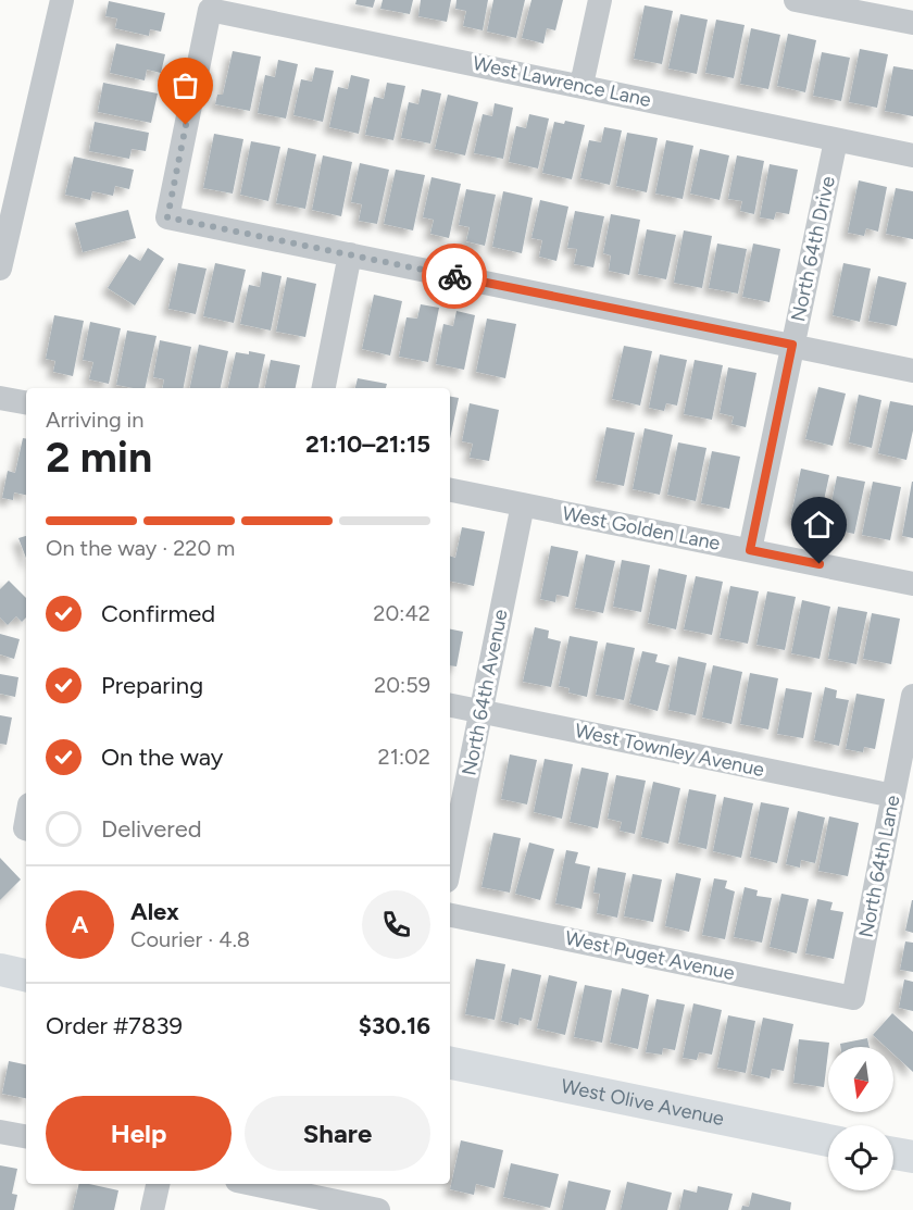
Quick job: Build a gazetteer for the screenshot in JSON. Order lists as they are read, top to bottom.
{
  "streets": {
    "main road": ["West Olive Avenue"],
    "street": [
      "West Lawrence Lane",
      "North 64th Drive",
      "West Golden Lane",
      "North 64th Avenue",
      "West Townley Avenue",
      "North 64th Lane",
      "West Puget Avenue"
    ]
  },
  "crossings": [
    ["West Lawrence Lane", "North 64th Drive"],
    ["North 64th Drive", "West Golden Lane"],
    ["West Golden Lane", "North 64th Avenue"],
    ["North 64th Avenue", "West Townley Avenue"],
    ["West Townley Avenue", "North 64th Lane"],
    ["North 64th Lane", "West Puget Avenue"]
  ],
  "north": "bottom",
  "page": {
    "heading": ["2 min", "Arriving in", "21:10–21:15"],
    "panel": [
      "Alex",
      "Courier · 4.8",
      "Order #7839",
      "$30.16"
    ],
    "bar": "On the way · 220 m",
    "list": [
      ["Confirmed", "20:42"],
      ["Preparing", "20:59"],
      ["On the way", "21:02"],
      "Delivered"
    ],
    "round": "A",
    "buttons": ["Help", "Share"]
  }
}
